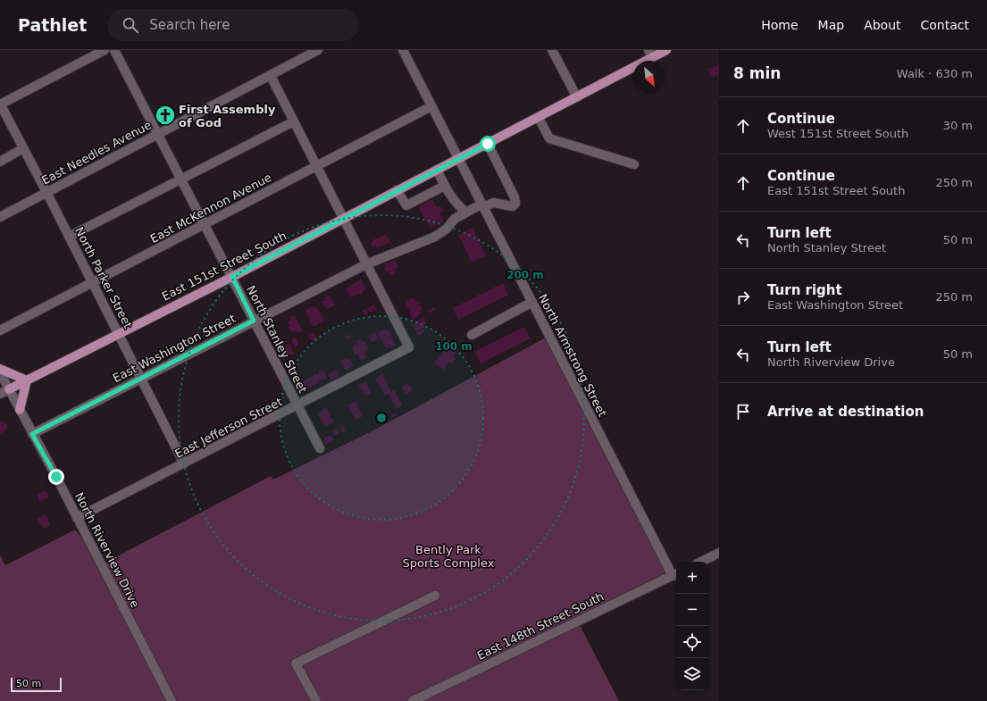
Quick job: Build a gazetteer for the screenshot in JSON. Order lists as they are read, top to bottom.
{
  "streets": {
    "main road": ["East 151st Street South"],
    "street": [
      "East Needles Avenue",
      "East McKennon Avenue",
      "North Parker Street",
      "North Stanley Street",
      "East Washington Street",
      "North Armstrong Street",
      "East Jefferson Street",
      "North Riverview Drive",
      "East 148th Street South"
    ]
  },
  "crossings": [
    ["East Needles Avenue", "North Parker Street"],
    ["East Needles Avenue", "North Stanley Street"],
    ["East McKennon Avenue", "North Parker Street"],
    ["East McKennon Avenue", "North Stanley Street"],
    ["East McKennon Avenue", "North Armstrong Street"],
    ["East 151st Street South", "North Parker Street"],
    ["East 151st Street South", "North Stanley Street"],
    ["East 151st Street South", "East Washington Street"],
    ["East 151st Street South", "North Armstrong Street"],
    ["East 151st Street South", "North Riverview Drive"],
    ["North Parker Street", "East Washington Street"],
    ["North Parker Street", "East Jefferson Street"],
    ["North Stanley Street", "East Washington Street"],
    ["North Stanley Street", "East Jefferson Street"],
    ["East Washington Street", "North Armstrong Street"],
    ["East Washington Street", "East Jefferson Street"],
    ["East Washington Street", "North Riverview Drive"],
    ["North Armstrong Street", "East 148th Street South"],
    ["East Jefferson Street", "North Riverview Drive"]
  ],
  "parks": ["Bently Park Sports Complex"],
  "places": {
    "church": ["First Assembly of God"]
  },
  "scale_bar": "50 m",
  "north": "bottom right",
  "page": {
    "header": "Pathlet",
    "search": "Search here",
    "nav": [
      "Home",
      "Map",
      "About",
      "Contact"
    ],
    "heading": ["8 min", "Walk · 630 m"],
    "list": [
      ["Continue", "West 151st Street South", "30 m"],
      ["Continue", "East 151st Street South", "250 m"],
      ["Turn left", "North Stanley Street", "50 m"],
      ["Turn right", "East Washington Street", "250 m"],
      ["Turn left", "North Riverview Drive", "50 m"],
      "Arrive at destination"
    ],
    "map_buttons": ["+", "−"],
    "scale": "50 m"
  },
  "rings": ["200 m", "100 m"]
}
